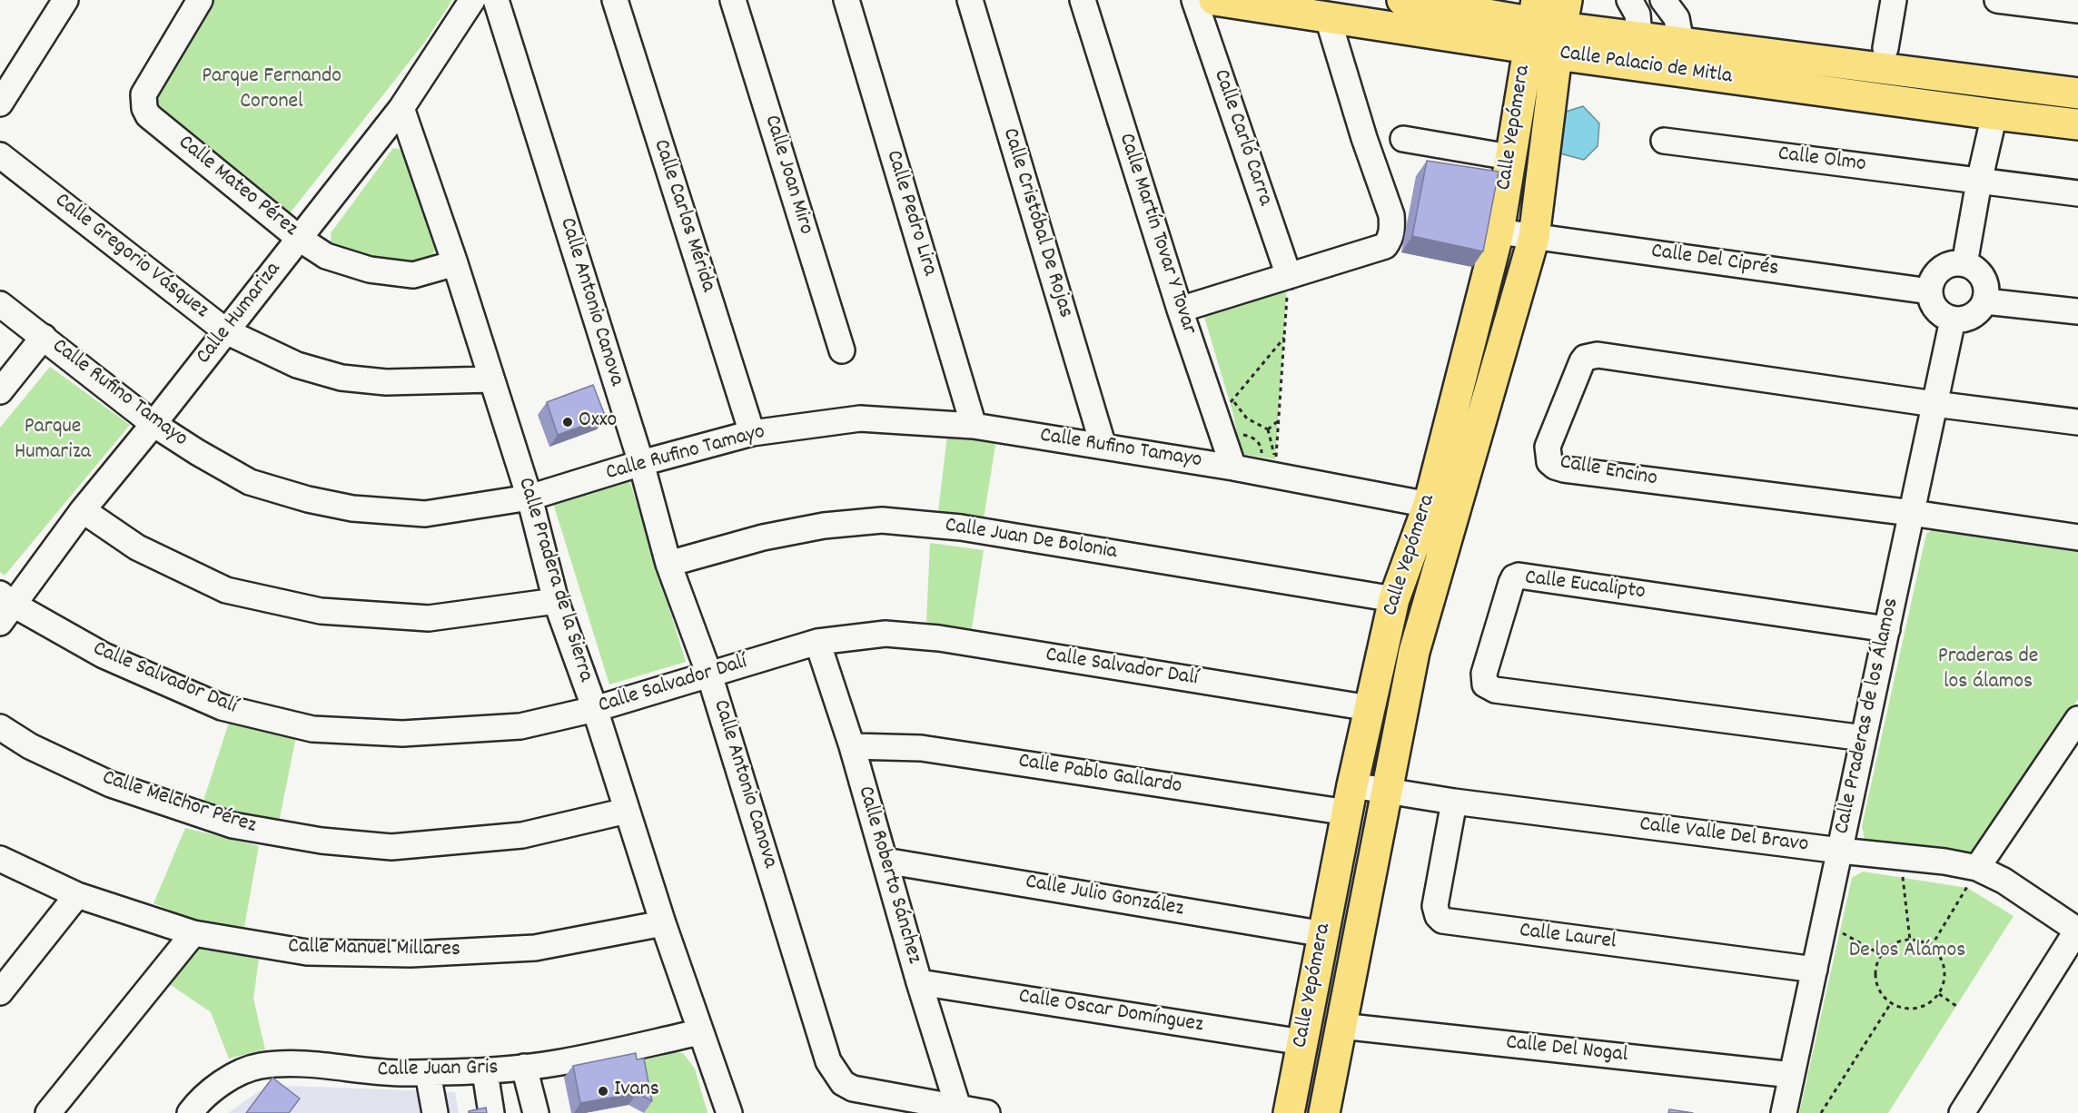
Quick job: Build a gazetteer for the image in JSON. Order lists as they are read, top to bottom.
{
  "streets": {
    "main road": ["Calle Palacio de Mitla", "Calle Yepómera"],
    "street": [
      "Calle Carló Carra",
      "Calle Olmo",
      "Calle Joan Miro",
      "Calle Mateo Pérez",
      "Calle Pedro Lira",
      "Calle Carlos Mérida",
      "Calle Cristóbal De Rojas",
      "Calle Martín Tovar Y Tovar",
      "Calle Gregorio Vásquez",
      "Calle Del Ciprés",
      "Calle Antonio Canova",
      "Calle Humariza",
      "Calle Rufino Tamayo",
      "Calle Encino",
      "Calle Juan De Bolonia",
      "Calle Pradera de la Sierra",
      "Calle Eucalipto",
      "Calle Salvador Dalí",
      "Calle Praderas de los Álamos",
      "Calle Pablo Gallardo",
      "Calle Melchor Pérez",
      "Calle Valle Del Bravo",
      "Calle Roberto Sánchez",
      "Calle Julio González",
      "Calle Laurel",
      "Calle Manuel Millares",
      "Calle Oscar Domínguez",
      "Calle Del Nogal",
      "Calle Juan Gris"
    ]
  },
  "crossings": [
    ["Calle Palacio de Mitla", "Calle Yepómera"],
    ["Calle Yepómera", "Calle Del Ciprés"],
    ["Calle Yepómera", "Calle Rufino Tamayo"],
    ["Calle Yepómera", "Calle Juan De Bolonia"],
    ["Calle Yepómera", "Calle Salvador Dalí"],
    ["Calle Yepómera", "Calle Pablo Gallardo"],
    ["Calle Yepómera", "Calle Valle Del Bravo"],
    ["Calle Yepómera", "Calle Julio González"],
    ["Calle Yepómera", "Calle Oscar Domínguez"],
    ["Calle Yepómera", "Calle Del Nogal"],
    ["Calle Mateo Pérez", "Calle Humariza"],
    ["Calle Mateo Pérez", "Calle Pradera de la Sierra"],
    ["Calle Pedro Lira", "Calle Rufino Tamayo"],
    ["Calle Carlos Mérida", "Calle Rufino Tamayo"],
    ["Calle Cristóbal De Rojas", "Calle Rufino Tamayo"],
    ["Calle Martín Tovar Y Tovar", "Calle Rufino Tamayo"],
    ["Calle Gregorio Vásquez", "Calle Humariza"],
    ["Calle Gregorio Vásquez", "Calle Pradera de la Sierra"],
    ["Calle Del Ciprés", "Calle Praderas de los Álamos"],
    ["Calle Antonio Canova", "Calle Rufino Tamayo"],
    ["Calle Antonio Canova", "Calle Juan De Bolonia"],
    ["Calle Antonio Canova", "Calle Salvador Dalí"],
    ["Calle Antonio Canova", "Calle Roberto Sánchez"],
    ["Calle Humariza", "Calle Rufino Tamayo"],
    ["Calle Humariza", "Calle Pradera de la Sierra"],
    ["Calle Humariza", "Calle Salvador Dalí"],
    ["Calle Rufino Tamayo", "Calle Pradera de la Sierra"],
    ["Calle Encino", "Calle Praderas de los Álamos"],
    ["Calle Pradera de la Sierra", "Calle Salvador Dalí"],
    ["Calle Pradera de la Sierra", "Calle Melchor Pérez"],
    ["Calle Pradera de la Sierra", "Calle Manuel Millares"],
    ["Calle Pradera de la Sierra", "Calle Juan Gris"],
    ["Calle Eucalipto", "Calle Praderas de los Álamos"],
    ["Calle Salvador Dalí", "Calle Roberto Sánchez"],
    ["Calle Praderas de los Álamos", "Calle Valle Del Bravo"],
    ["Calle Praderas de los Álamos", "Calle Laurel"],
    ["Calle Praderas de los Álamos", "Calle Del Nogal"],
    ["Calle Pablo Gallardo", "Calle Valle Del Bravo"],
    ["Calle Pablo Gallardo", "Calle Roberto Sánchez"],
    ["Calle Valle Del Bravo", "Calle Laurel"],
    ["Calle Roberto Sánchez", "Calle Julio González"],
    ["Calle Roberto Sánchez", "Calle Oscar Domínguez"]
  ],
  "parks": [
    "Parque Fernando Coronel",
    "Parque Humariza",
    "Praderas de los álamos",
    "De los Alámos"
  ],
  "places": ["Oxxo", "Ivans"]
}
